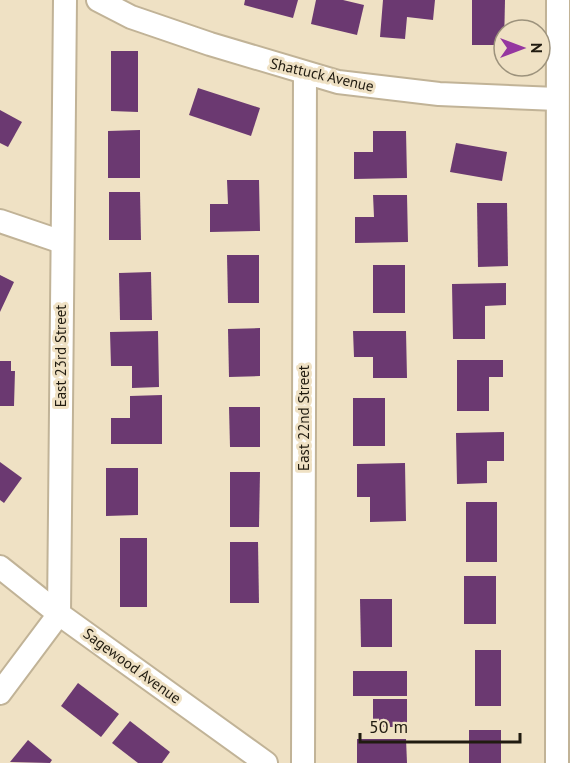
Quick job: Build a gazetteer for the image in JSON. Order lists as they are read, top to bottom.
{
  "streets": {
    "street": [
      "Shattuck Avenue",
      "East 23rd Street",
      "East 22nd Street",
      "Sagewood Avenue"
    ]
  },
  "crossings": [
    ["Shattuck Avenue", "East 22nd Street"],
    ["East 23rd Street", "Sagewood Avenue"]
  ],
  "scale_bar": "50 m",
  "north": "right"
}
